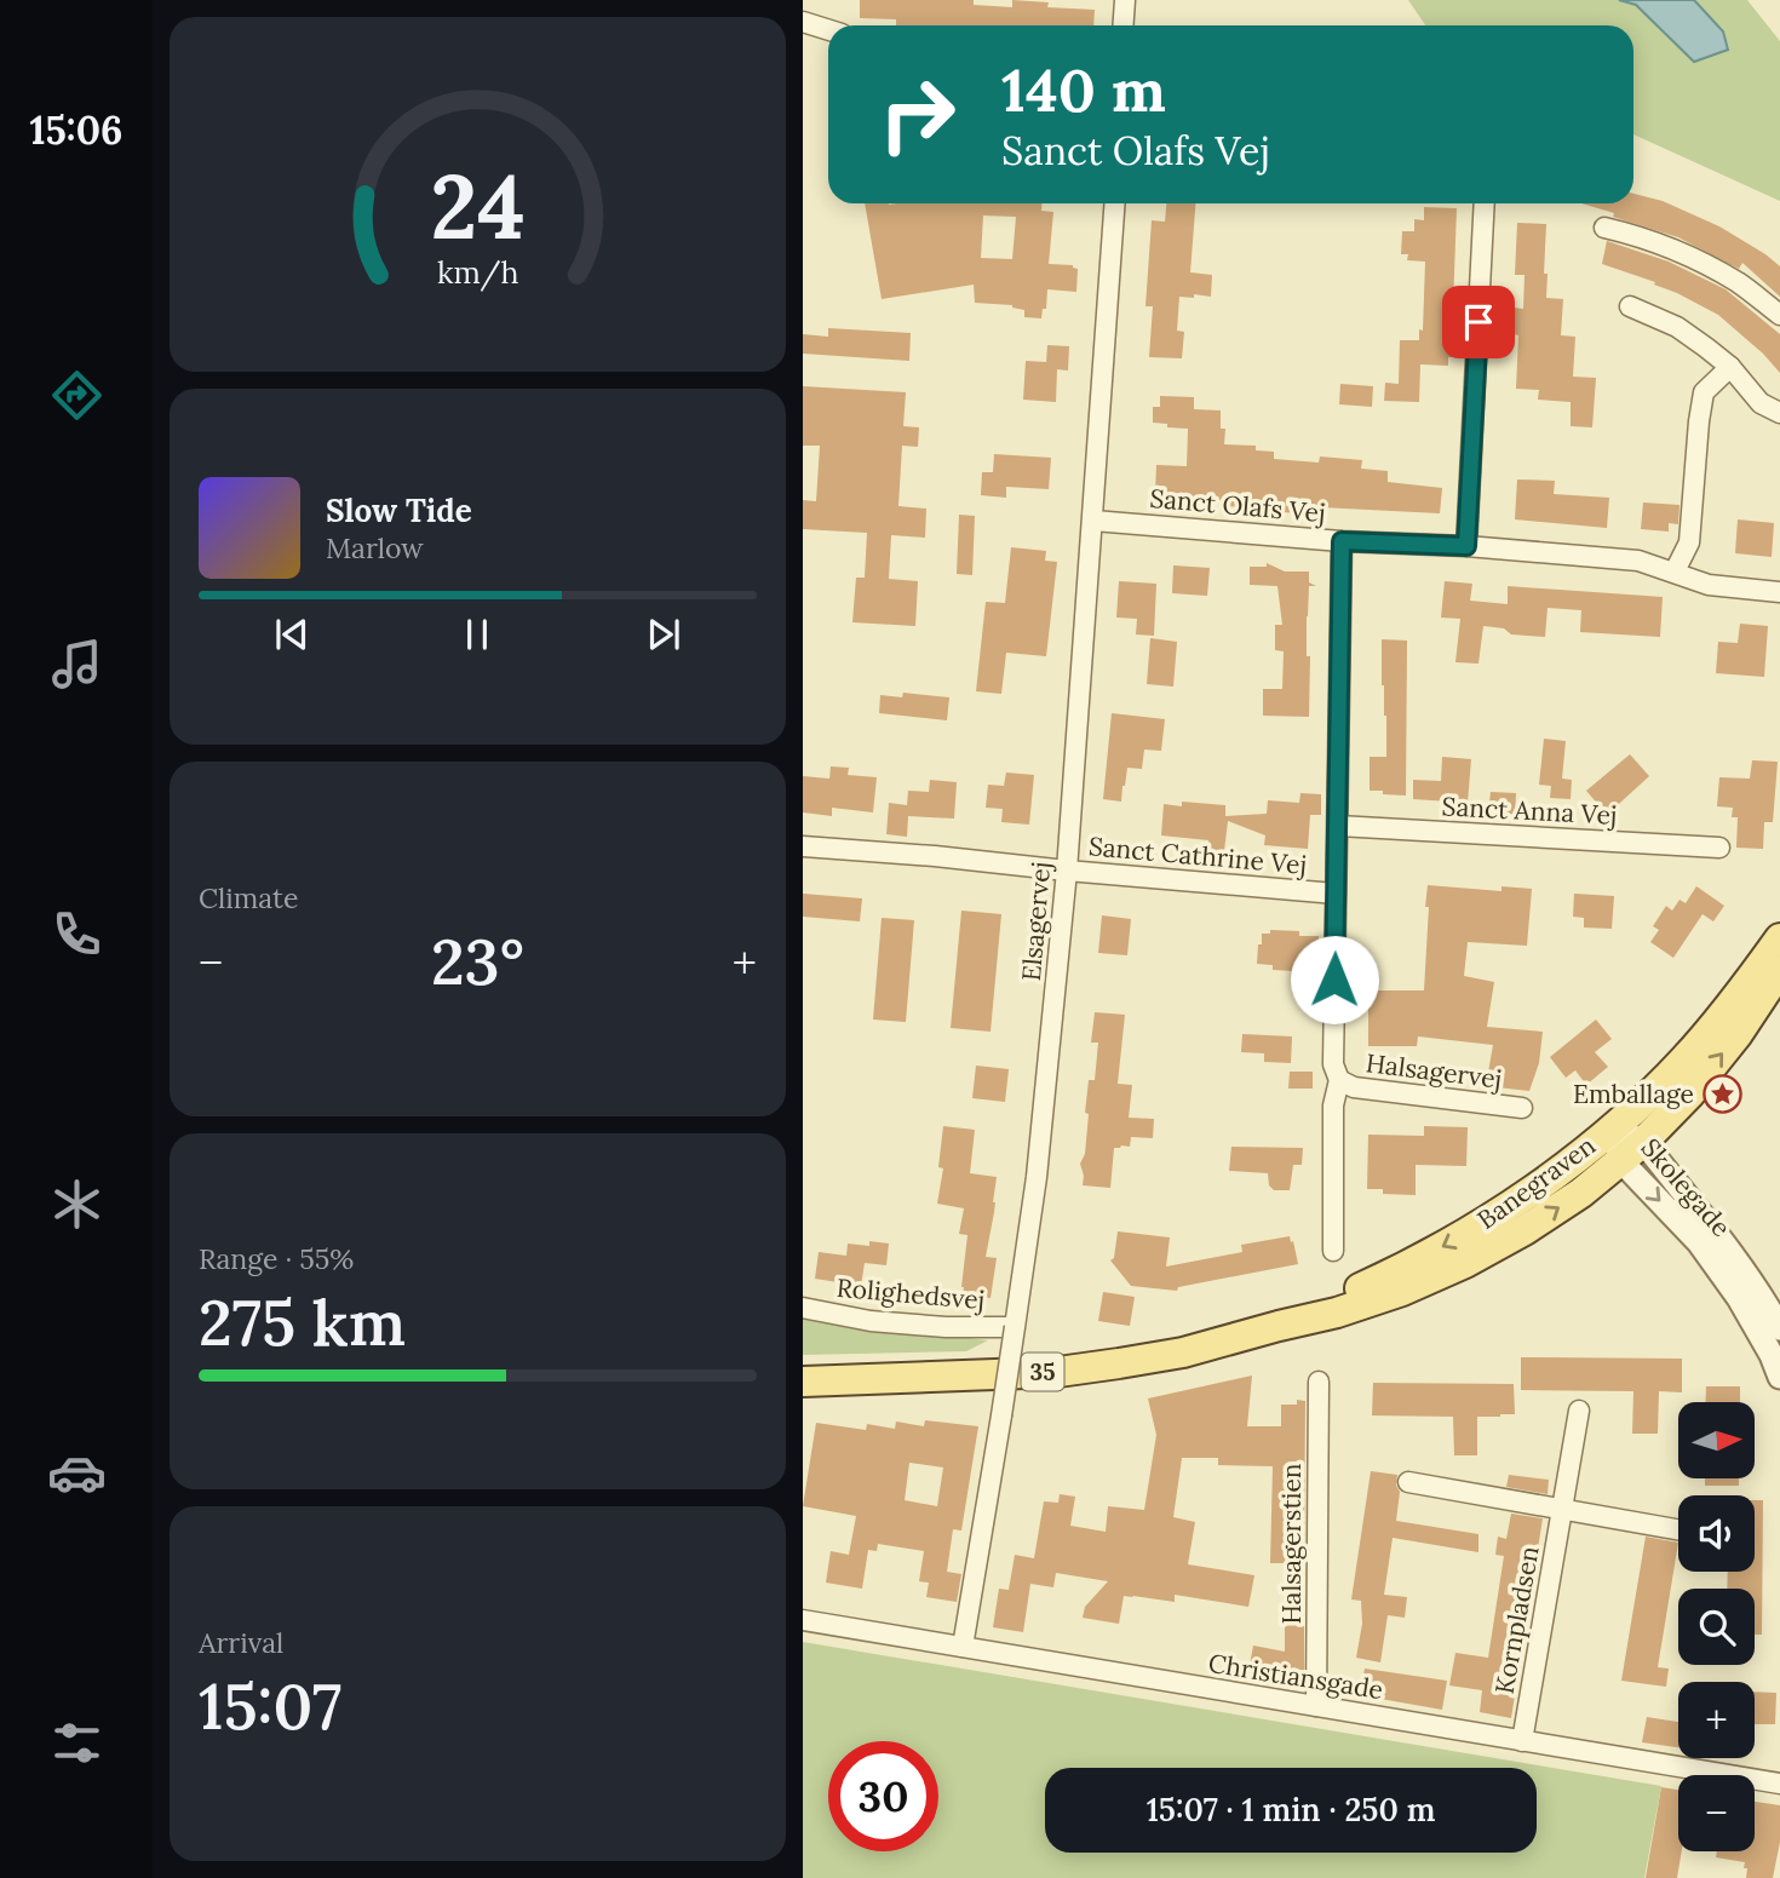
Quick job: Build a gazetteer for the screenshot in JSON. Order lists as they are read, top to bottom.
{
  "streets": {
    "main road": ["Banegraven", "35"],
    "street": [
      "Sanct Olafs Vej",
      "Sanct Anna Vej",
      "Sanct Cathrine Vej",
      "Elsagervej",
      "Halsagervej",
      "Skolegade",
      "Rolighedsvej",
      "Halsagerstien",
      "Kornpladsen",
      "Christiansgade"
    ]
  },
  "crossings": [
    ["Sanct Olafs Vej", "Elsagervej"],
    ["Sanct Olafs Vej", "Halsagervej"],
    ["Sanct Anna Vej", "Halsagervej"],
    ["Sanct Cathrine Vej", "Elsagervej"],
    ["Sanct Cathrine Vej", "Halsagervej"],
    ["Elsagervej", "Rolighedsvej"],
    ["Elsagervej", "Christiansgade"],
    ["Banegraven", "Skolegade"],
    ["Halsagerstien", "Christiansgade"],
    ["Kornpladsen", "Christiansgade"]
  ],
  "places": {
    "place": ["Emballage"]
  },
  "north": "right",
  "page": {
    "tabs": "15:06",
    "turn": ["140 m", "Sanct Olafs Vej"],
    "song": ["Slow Tide", "Marlow"],
    "tile": [
      "Climate",
      ["Range · 55%", "275 km"],
      ["Arrival", "15:07"]
    ],
    "heat": ["−", "23°", "+"],
    "map_buttons": ["+", "−"],
    "limit": "30",
    "trip": "15:07 · 1 min · 250 m",
    "gauge": ["24", "km/h"]
  }
}
